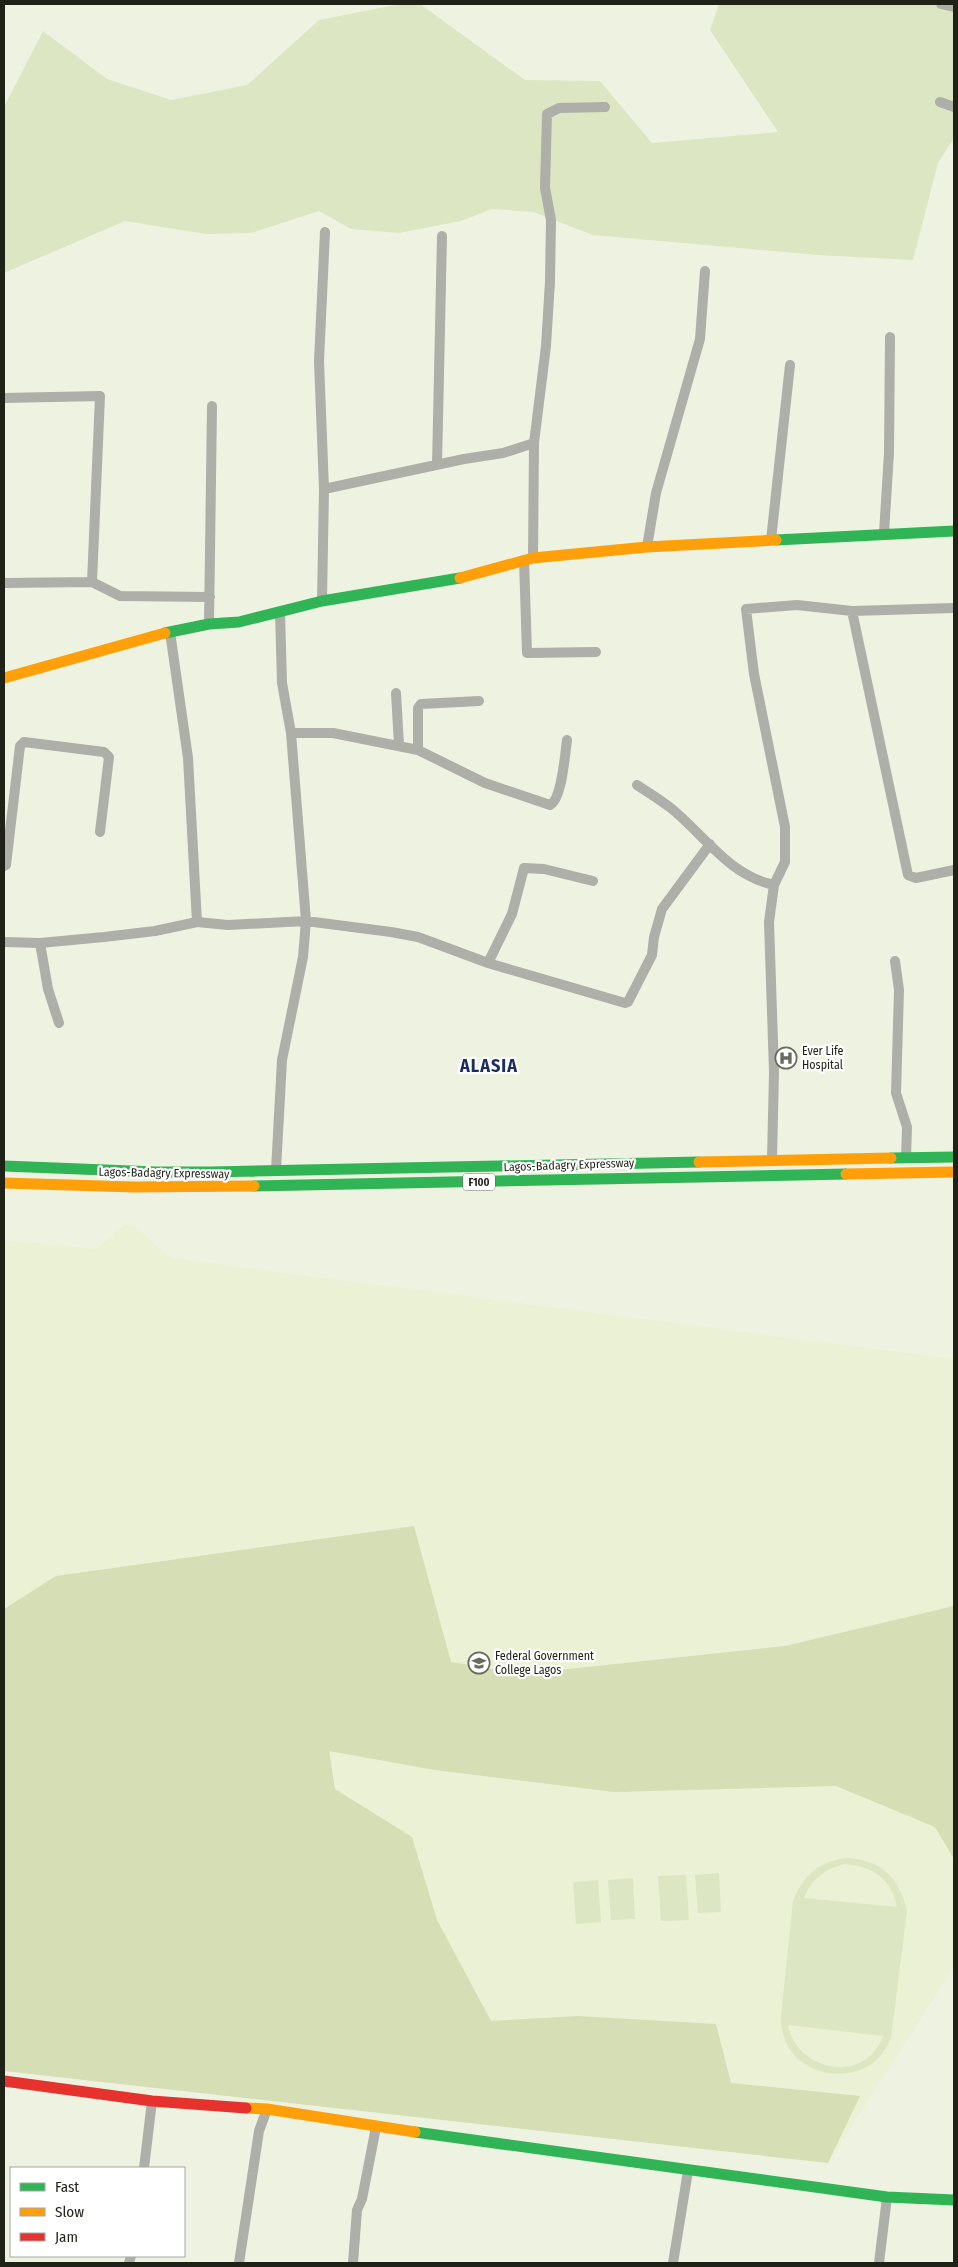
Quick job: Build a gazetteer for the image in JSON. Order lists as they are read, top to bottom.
{
  "streets": {
    "main road": ["Lagos-Badagry Expressway", "F100"]
  },
  "districts": ["ALASIA"],
  "places": {
    "hospital": ["Ever Life Hospital"],
    "school or university": ["Federal Government College Lagos"]
  },
  "legend": ["Fast", "Slow", "Jam"]
}
